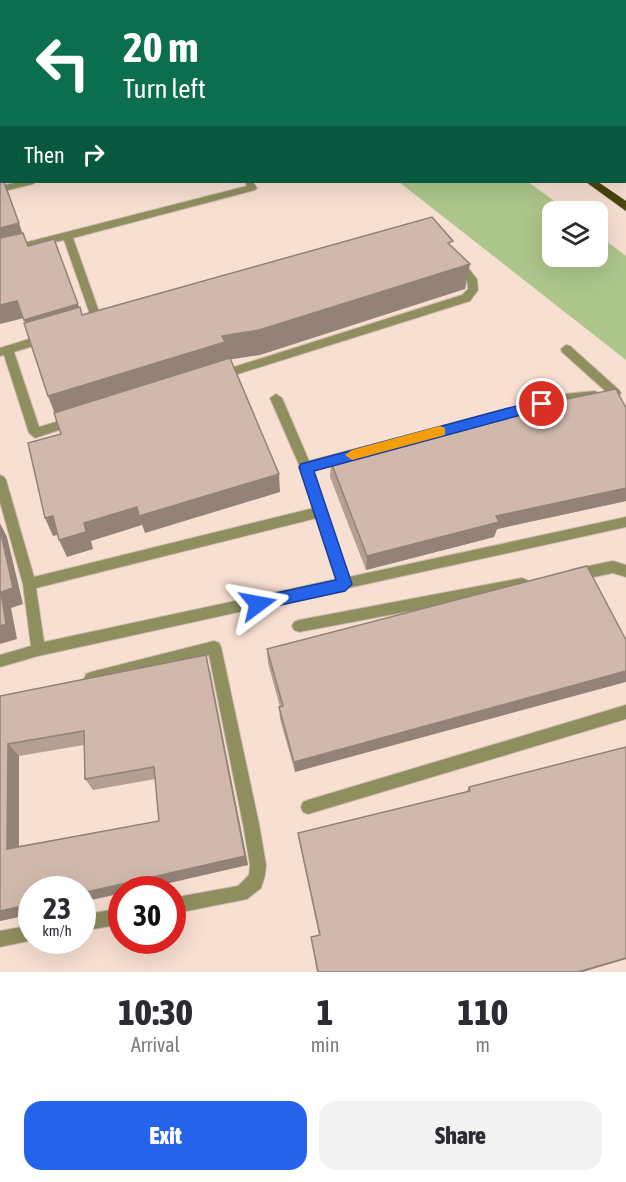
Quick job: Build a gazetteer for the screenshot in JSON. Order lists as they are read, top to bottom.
{
  "page": {
    "turn": ["20 m", "Turn left"],
    "then": "Then",
    "speed": "23 km/h",
    "limit": "30",
    "eta": [
      "10:30",
      "Arrival",
      "1",
      "min",
      "110",
      "m"
    ],
    "buttons": ["Exit", "Share"]
  }
}
